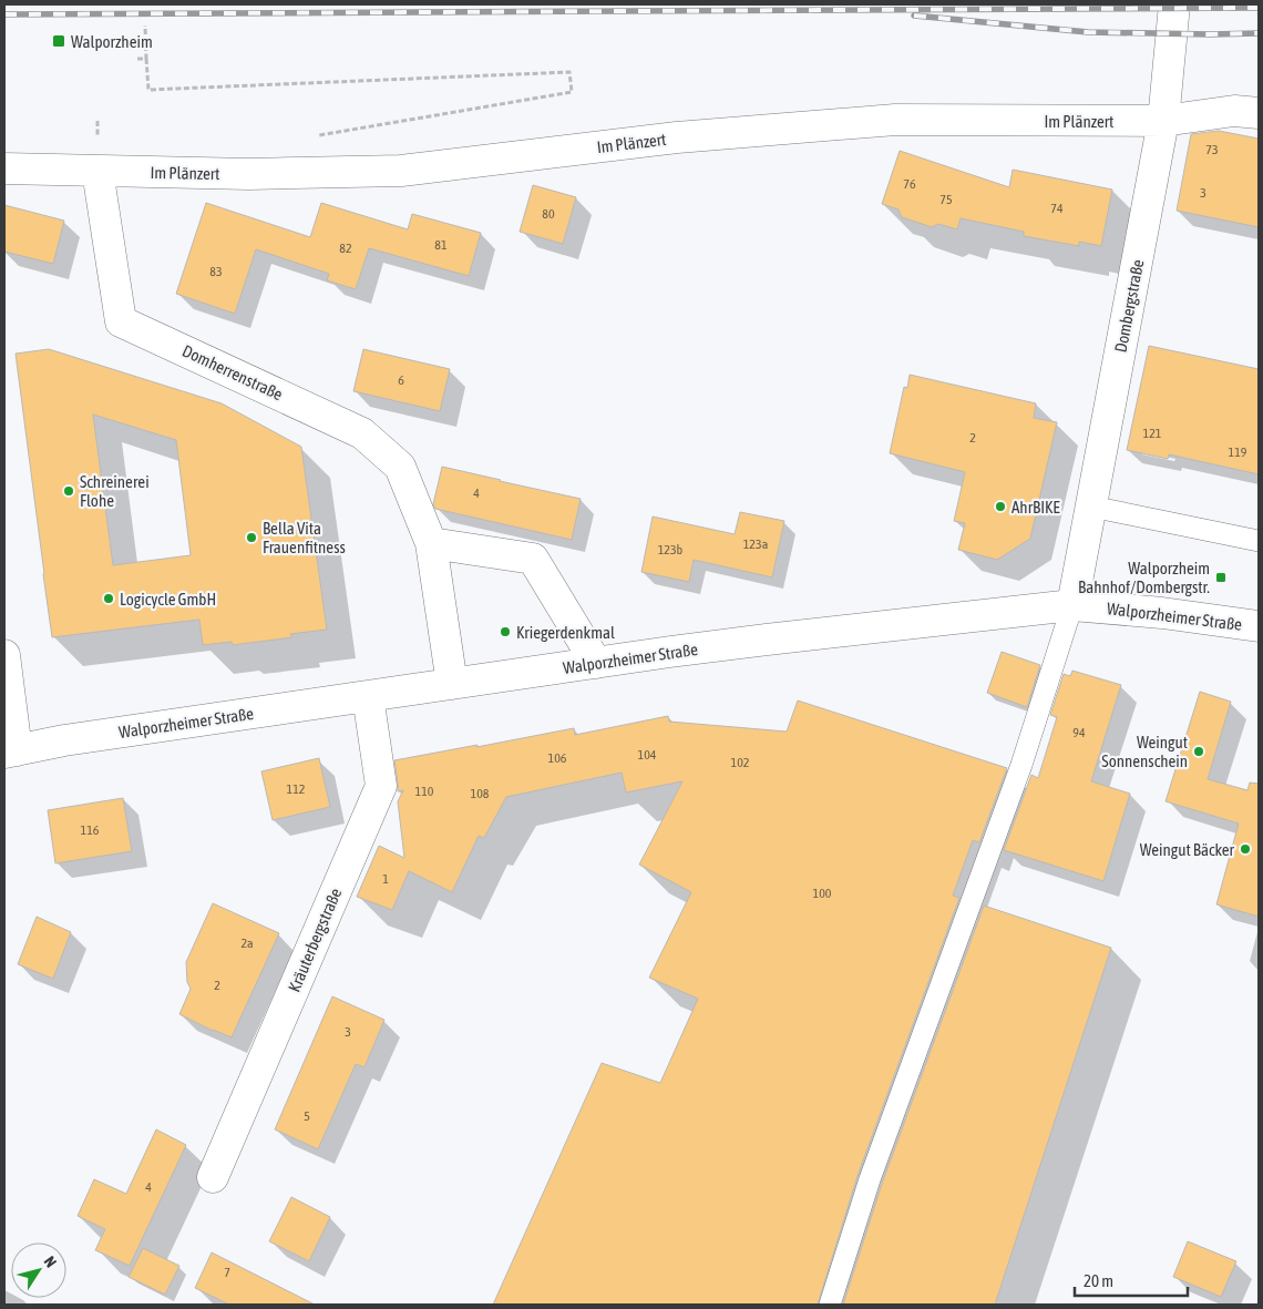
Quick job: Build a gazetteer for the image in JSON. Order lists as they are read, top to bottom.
{
  "streets": {
    "street": [
      "Im Plänzert",
      "Dombergstraße",
      "Domherrenstraße",
      "Walporzheimer Straße",
      "Kräuterbergstraße"
    ]
  },
  "crossings": [
    ["Im Plänzert", "Dombergstraße"],
    ["Im Plänzert", "Domherrenstraße"],
    ["Dombergstraße", "Walporzheimer Straße"],
    ["Domherrenstraße", "Walporzheimer Straße"],
    ["Walporzheimer Straße", "Kräuterbergstraße"]
  ],
  "places": {
    "transit": ["Walporzheim", "Walporzheim Bahnhof/Dombergstr."],
    "other": [
      "Schreinerei Flohe",
      "AhrBIKE",
      "Bella Vita Frauenfitness",
      "Logicycle GmbH",
      "Kriegerdenkmal",
      "Weingut Sonnenschein",
      "Weingut Bäcker"
    ]
  },
  "house_numbers": [
    "73",
    "76",
    "3",
    "75",
    "74",
    "80",
    "81",
    "82",
    "83",
    "6",
    "121",
    "2",
    "119",
    "4",
    "123a",
    "123b",
    "94",
    "104",
    "106",
    "102",
    "112",
    "110",
    "108",
    "116",
    "1",
    "100",
    "2a",
    "2",
    "3",
    "5",
    "4",
    "7"
  ],
  "scale_bar": "20 m",
  "north": "top right"
}
